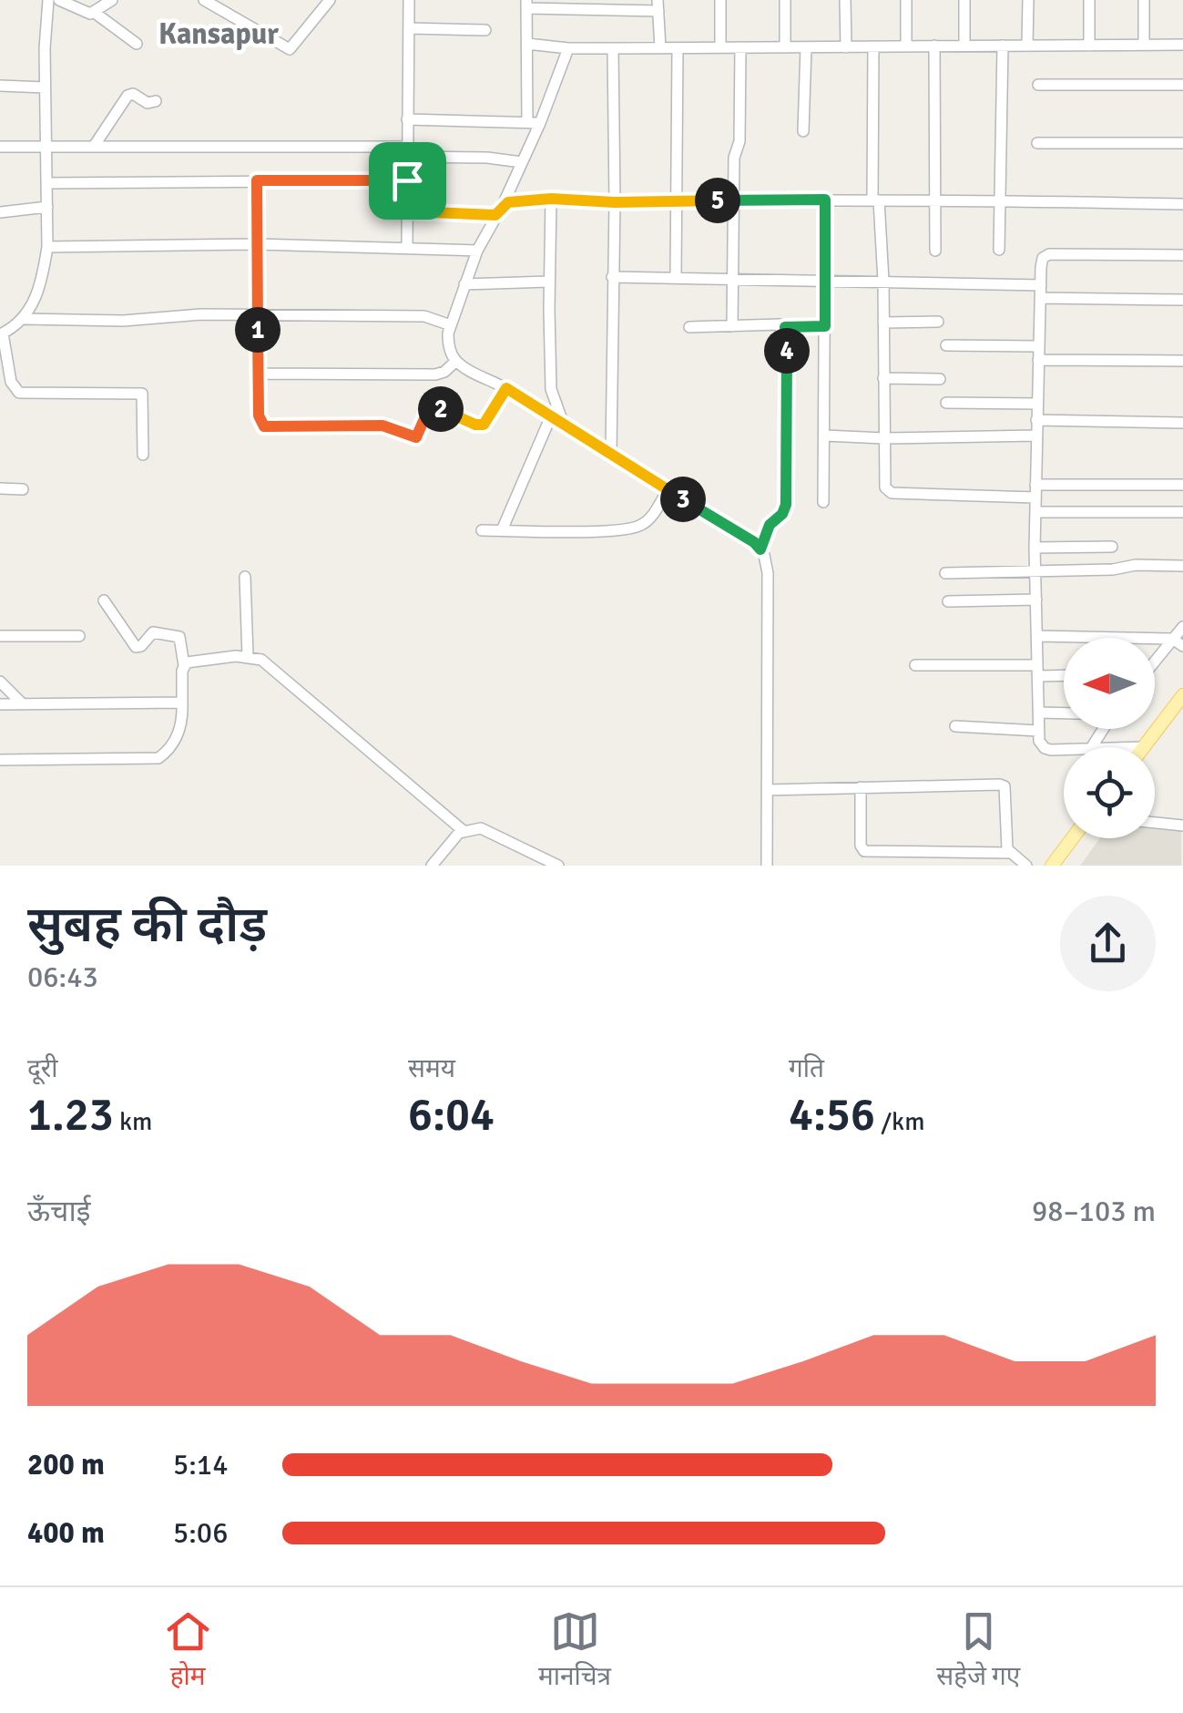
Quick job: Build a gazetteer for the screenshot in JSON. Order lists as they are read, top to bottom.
{
  "districts": ["Kansapur"],
  "north": "left",
  "page": {
    "pins": [
      "5",
      "1",
      "4",
      "2",
      "3"
    ],
    "heading": ["सुबह की दौड़", "06:43"],
    "stats": [
      ["दूरी", "1.23 km"],
      ["समय", "6:04"],
      ["गति", "4:56 /km"]
    ],
    "chart": ["ऊँचाई", "98–103 m"],
    "list": [
      {
        "name": "200 m",
        "note": "5:14"
      },
      {
        "name": "400 m",
        "note": "5:06"
      }
    ],
    "tabs": ["होम", "मानचित्र", "सहेजे गए"]
  }
}
